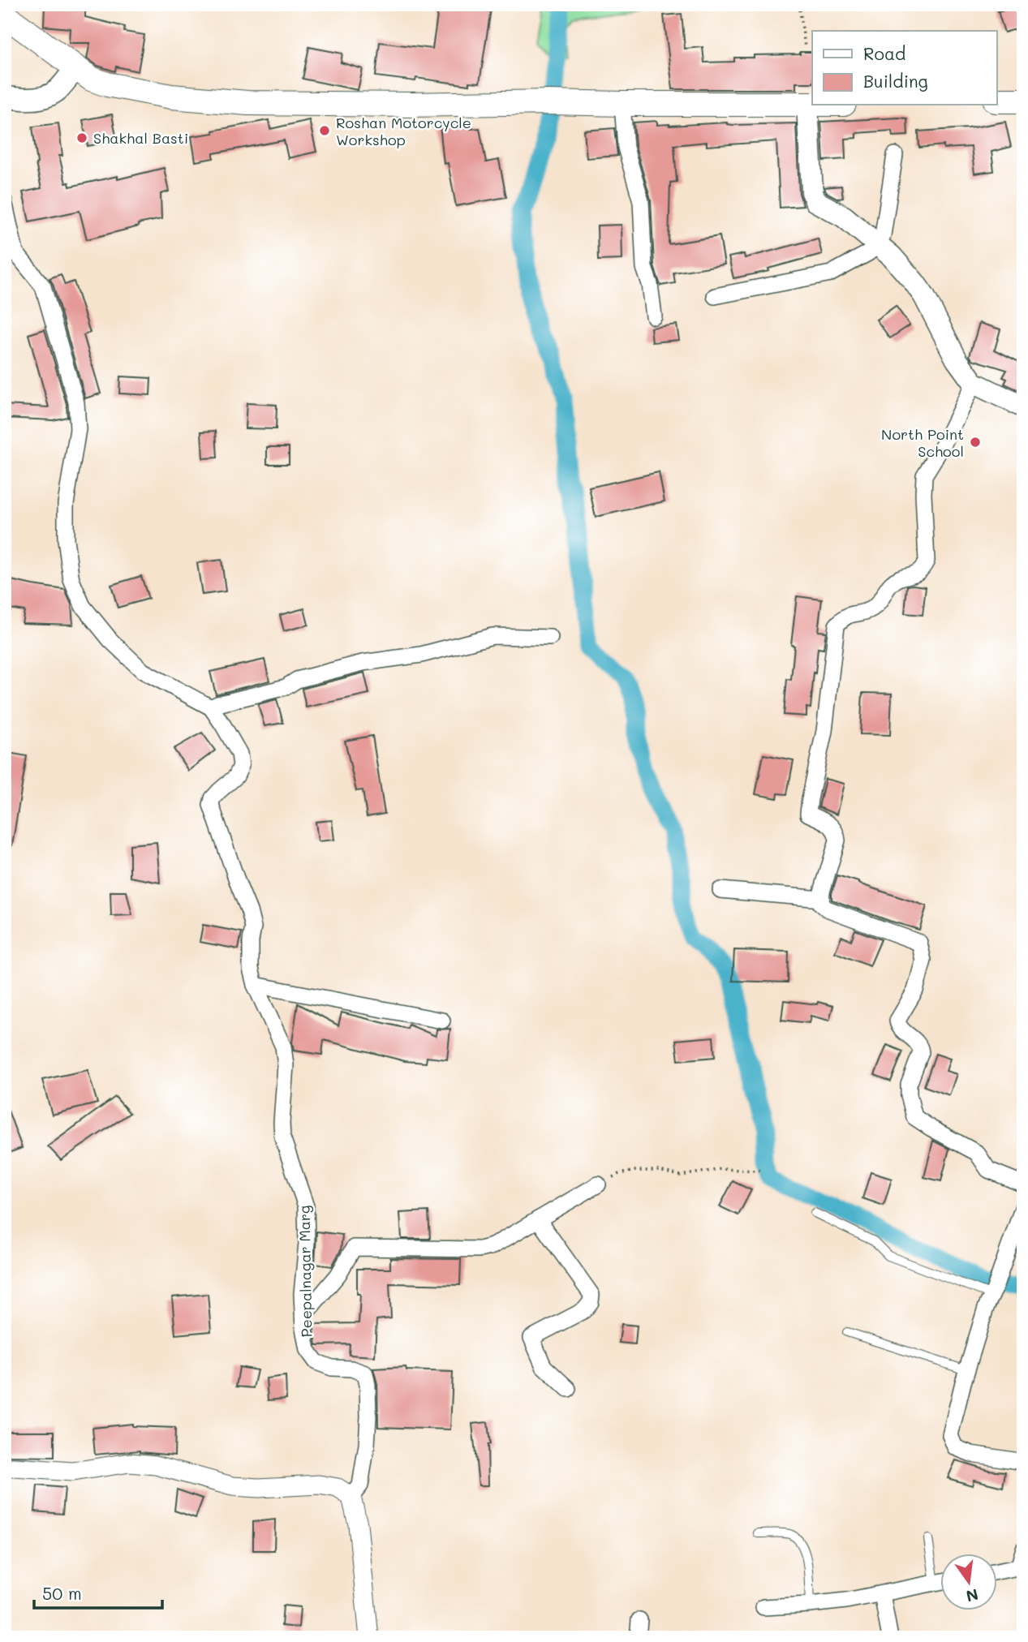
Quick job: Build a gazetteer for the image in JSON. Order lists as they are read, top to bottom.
{
  "streets": {
    "street": ["Peepalnagar Marg"]
  },
  "places": ["Roshan Motorcycle Workshop", "Shakhal Basti", "North Point School"],
  "legend": ["Road", "Building"],
  "scale_bar": "50 m",
  "north": "bottom"
}
